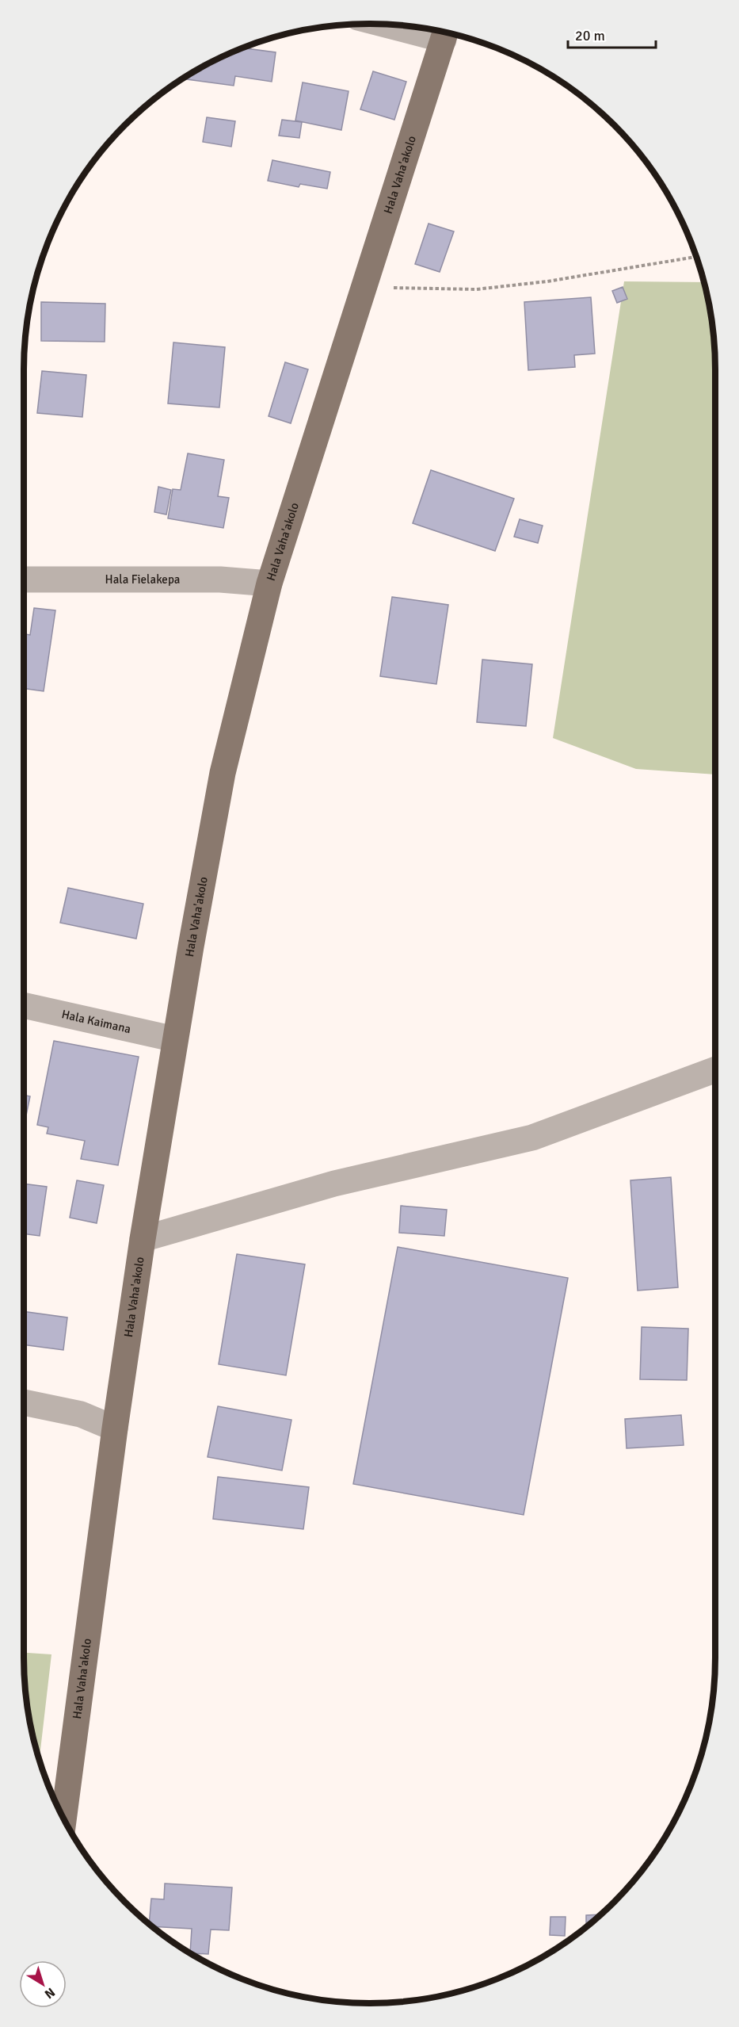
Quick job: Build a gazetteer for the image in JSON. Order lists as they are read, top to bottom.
{
  "streets": {
    "main road": ["Hala Vaha'akolo"],
    "street": ["Hala Fielakepa", "Hala Kaimana"]
  },
  "crossings": [
    ["Hala Vaha'akolo", "Hala Fielakepa"],
    ["Hala Vaha'akolo", "Hala Kaimana"]
  ],
  "scale_bar": "20 m",
  "north": "bottom right"
}
